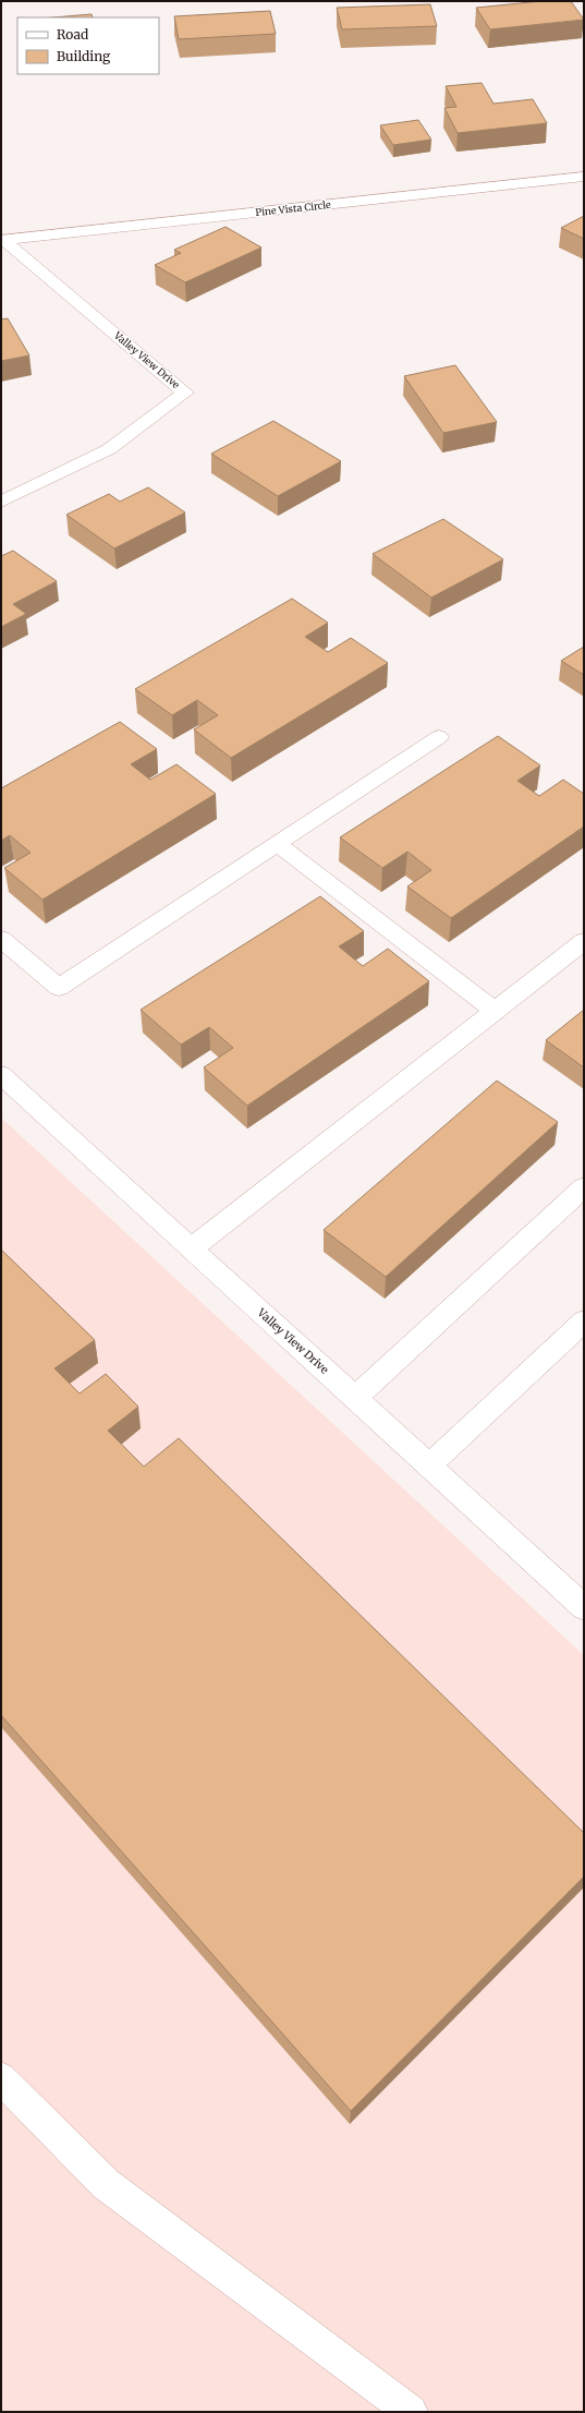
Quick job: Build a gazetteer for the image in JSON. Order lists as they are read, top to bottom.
{
  "streets": {
    "street": ["Pine Vista Circle", "Valley View Drive"]
  },
  "crossings": [
    ["Pine Vista Circle", "Valley View Drive"]
  ],
  "legend": ["Road", "Building"]
}
